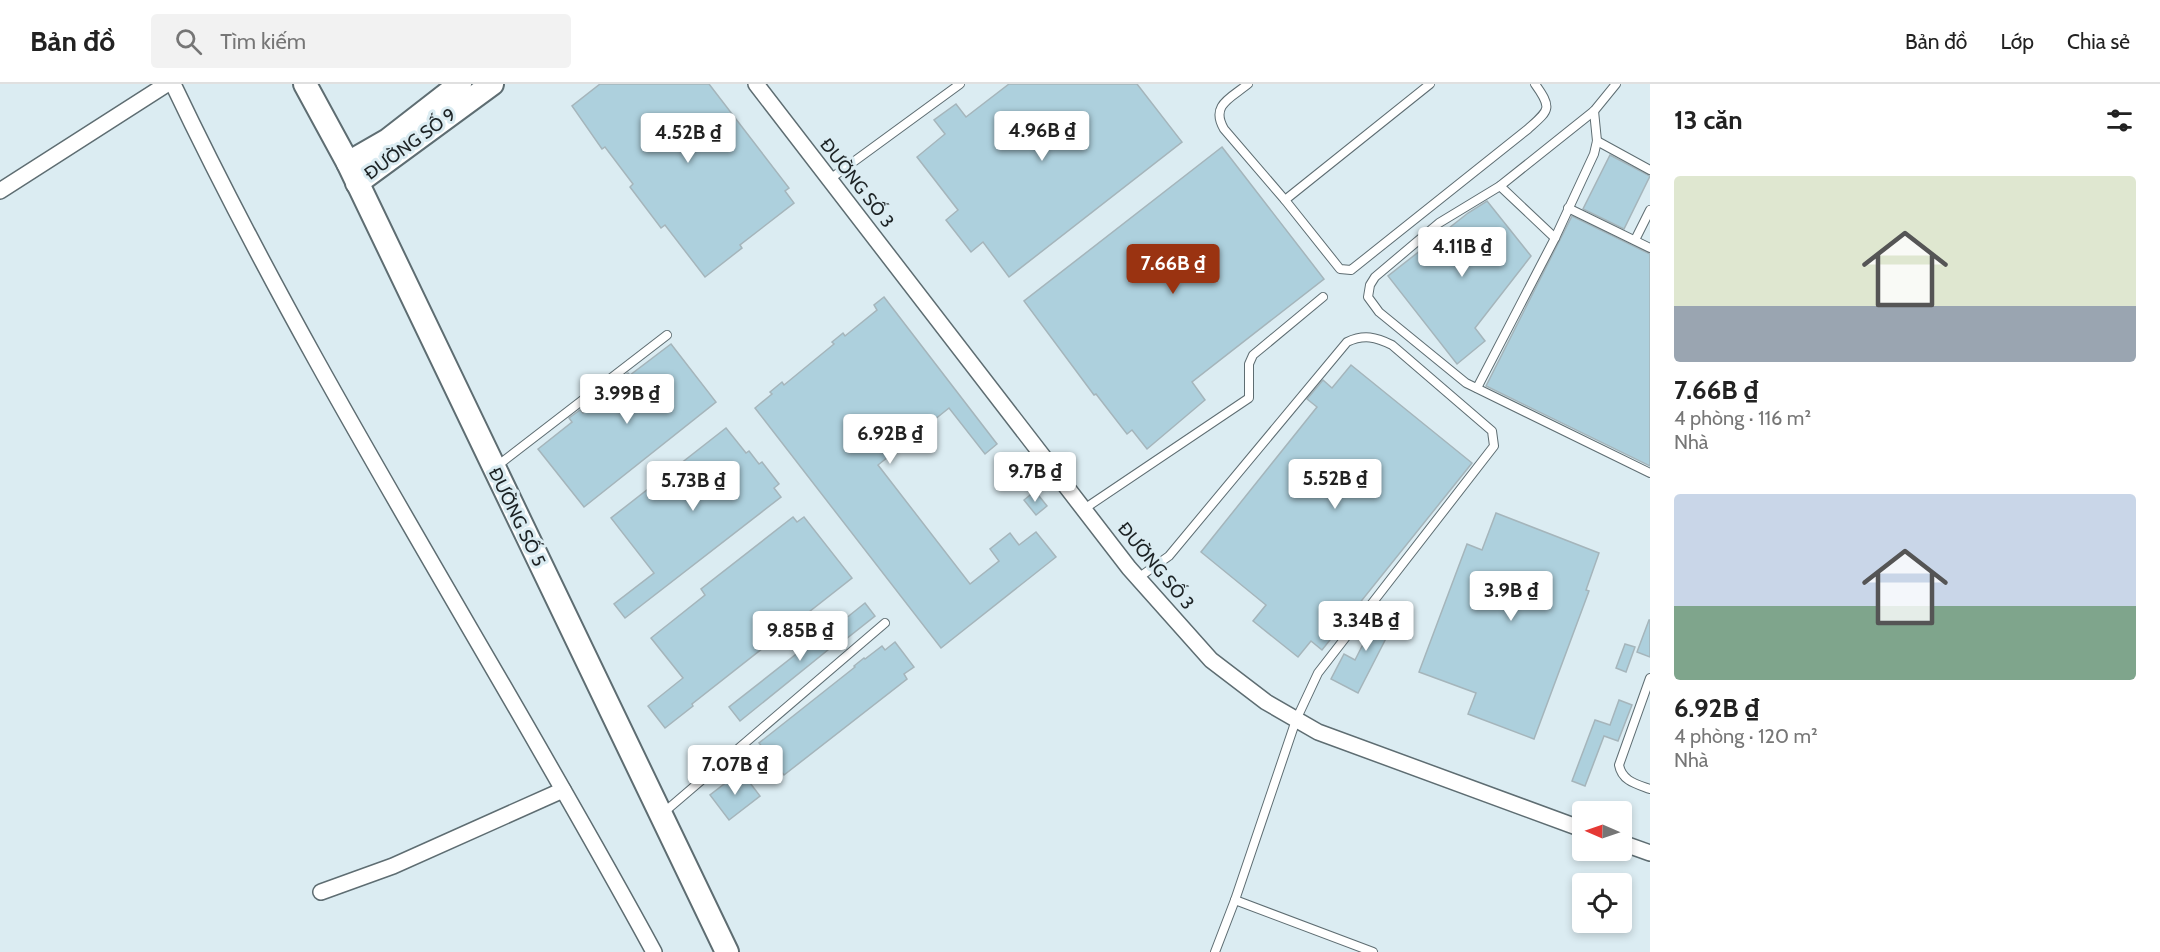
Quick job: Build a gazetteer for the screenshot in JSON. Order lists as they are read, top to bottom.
{
  "streets": {
    "street": ["ĐƯỜNG SỐ 9", "ĐƯỜNG SỐ 3", "ĐƯỜNG SỐ 5"]
  },
  "crossings": [
    ["ĐƯỜNG SỐ 9", "ĐƯỜNG SỐ 5"]
  ],
  "north": "left",
  "page": {
    "header": "Bản đồ",
    "search": "Tìm kiếm",
    "nav": ["Bản đồ", "Lớp", "Chia sẻ"],
    "heading": "13 căn",
    "price": [
      "4.96B ₫",
      "4.52B ₫",
      "4.11B ₫",
      "7.66B ₫",
      "3.99B ₫",
      "6.92B ₫",
      "9.7B ₫",
      "5.52B ₫",
      "5.73B ₫",
      "3.9B ₫",
      "3.34B ₫",
      "9.85B ₫",
      "7.07B ₫"
    ],
    "list": [
      {
        "name": "7.66B ₫",
        "note": "4 phòng · 116 m² · Nhà"
      },
      {
        "name": "6.92B ₫",
        "note": "4 phòng · 120 m² · Nhà"
      }
    ]
  }
}
